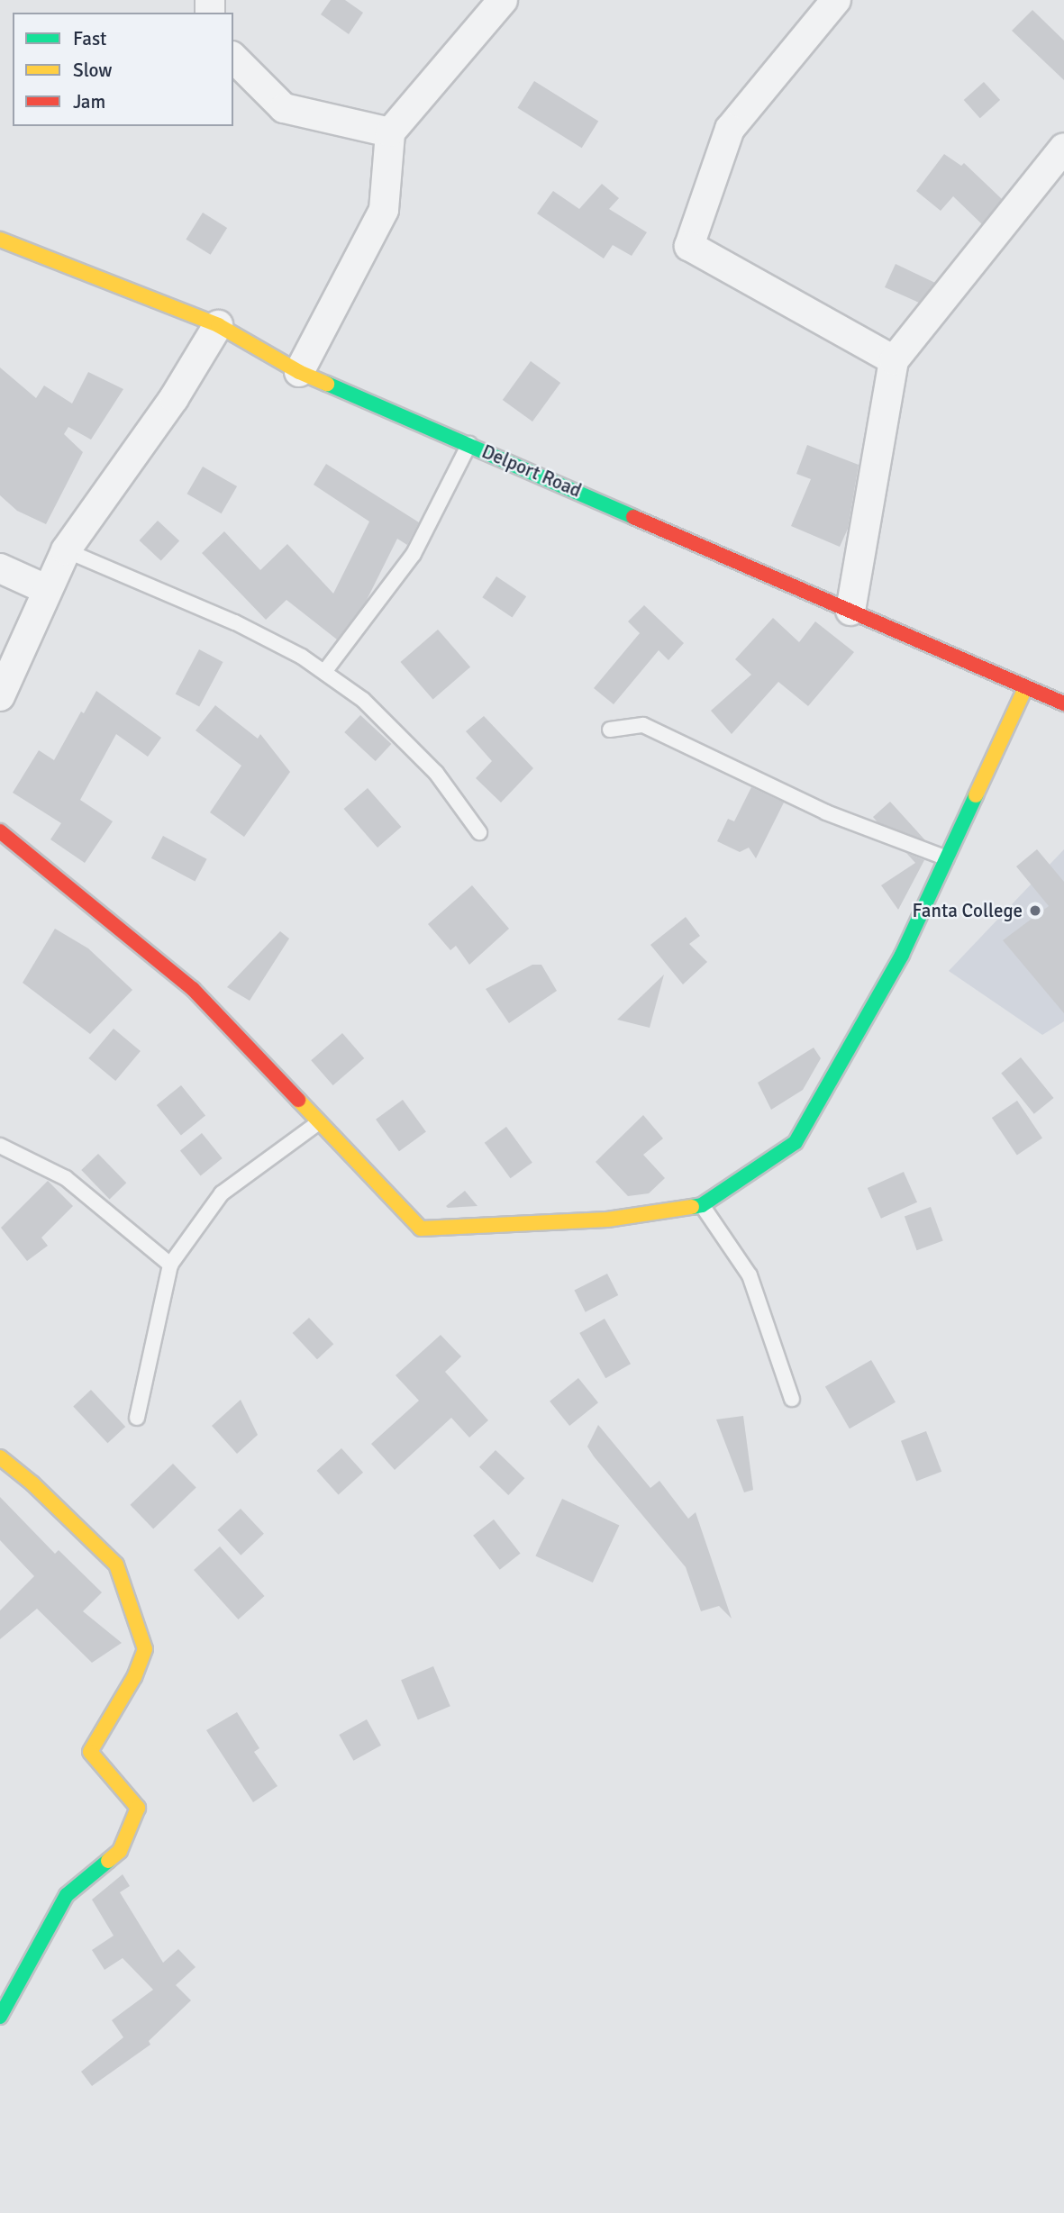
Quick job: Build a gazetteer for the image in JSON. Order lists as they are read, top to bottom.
{
  "streets": {
    "street": ["Delport Road"]
  },
  "places": ["Fanta College"],
  "legend": ["Fast", "Slow", "Jam"]
}
